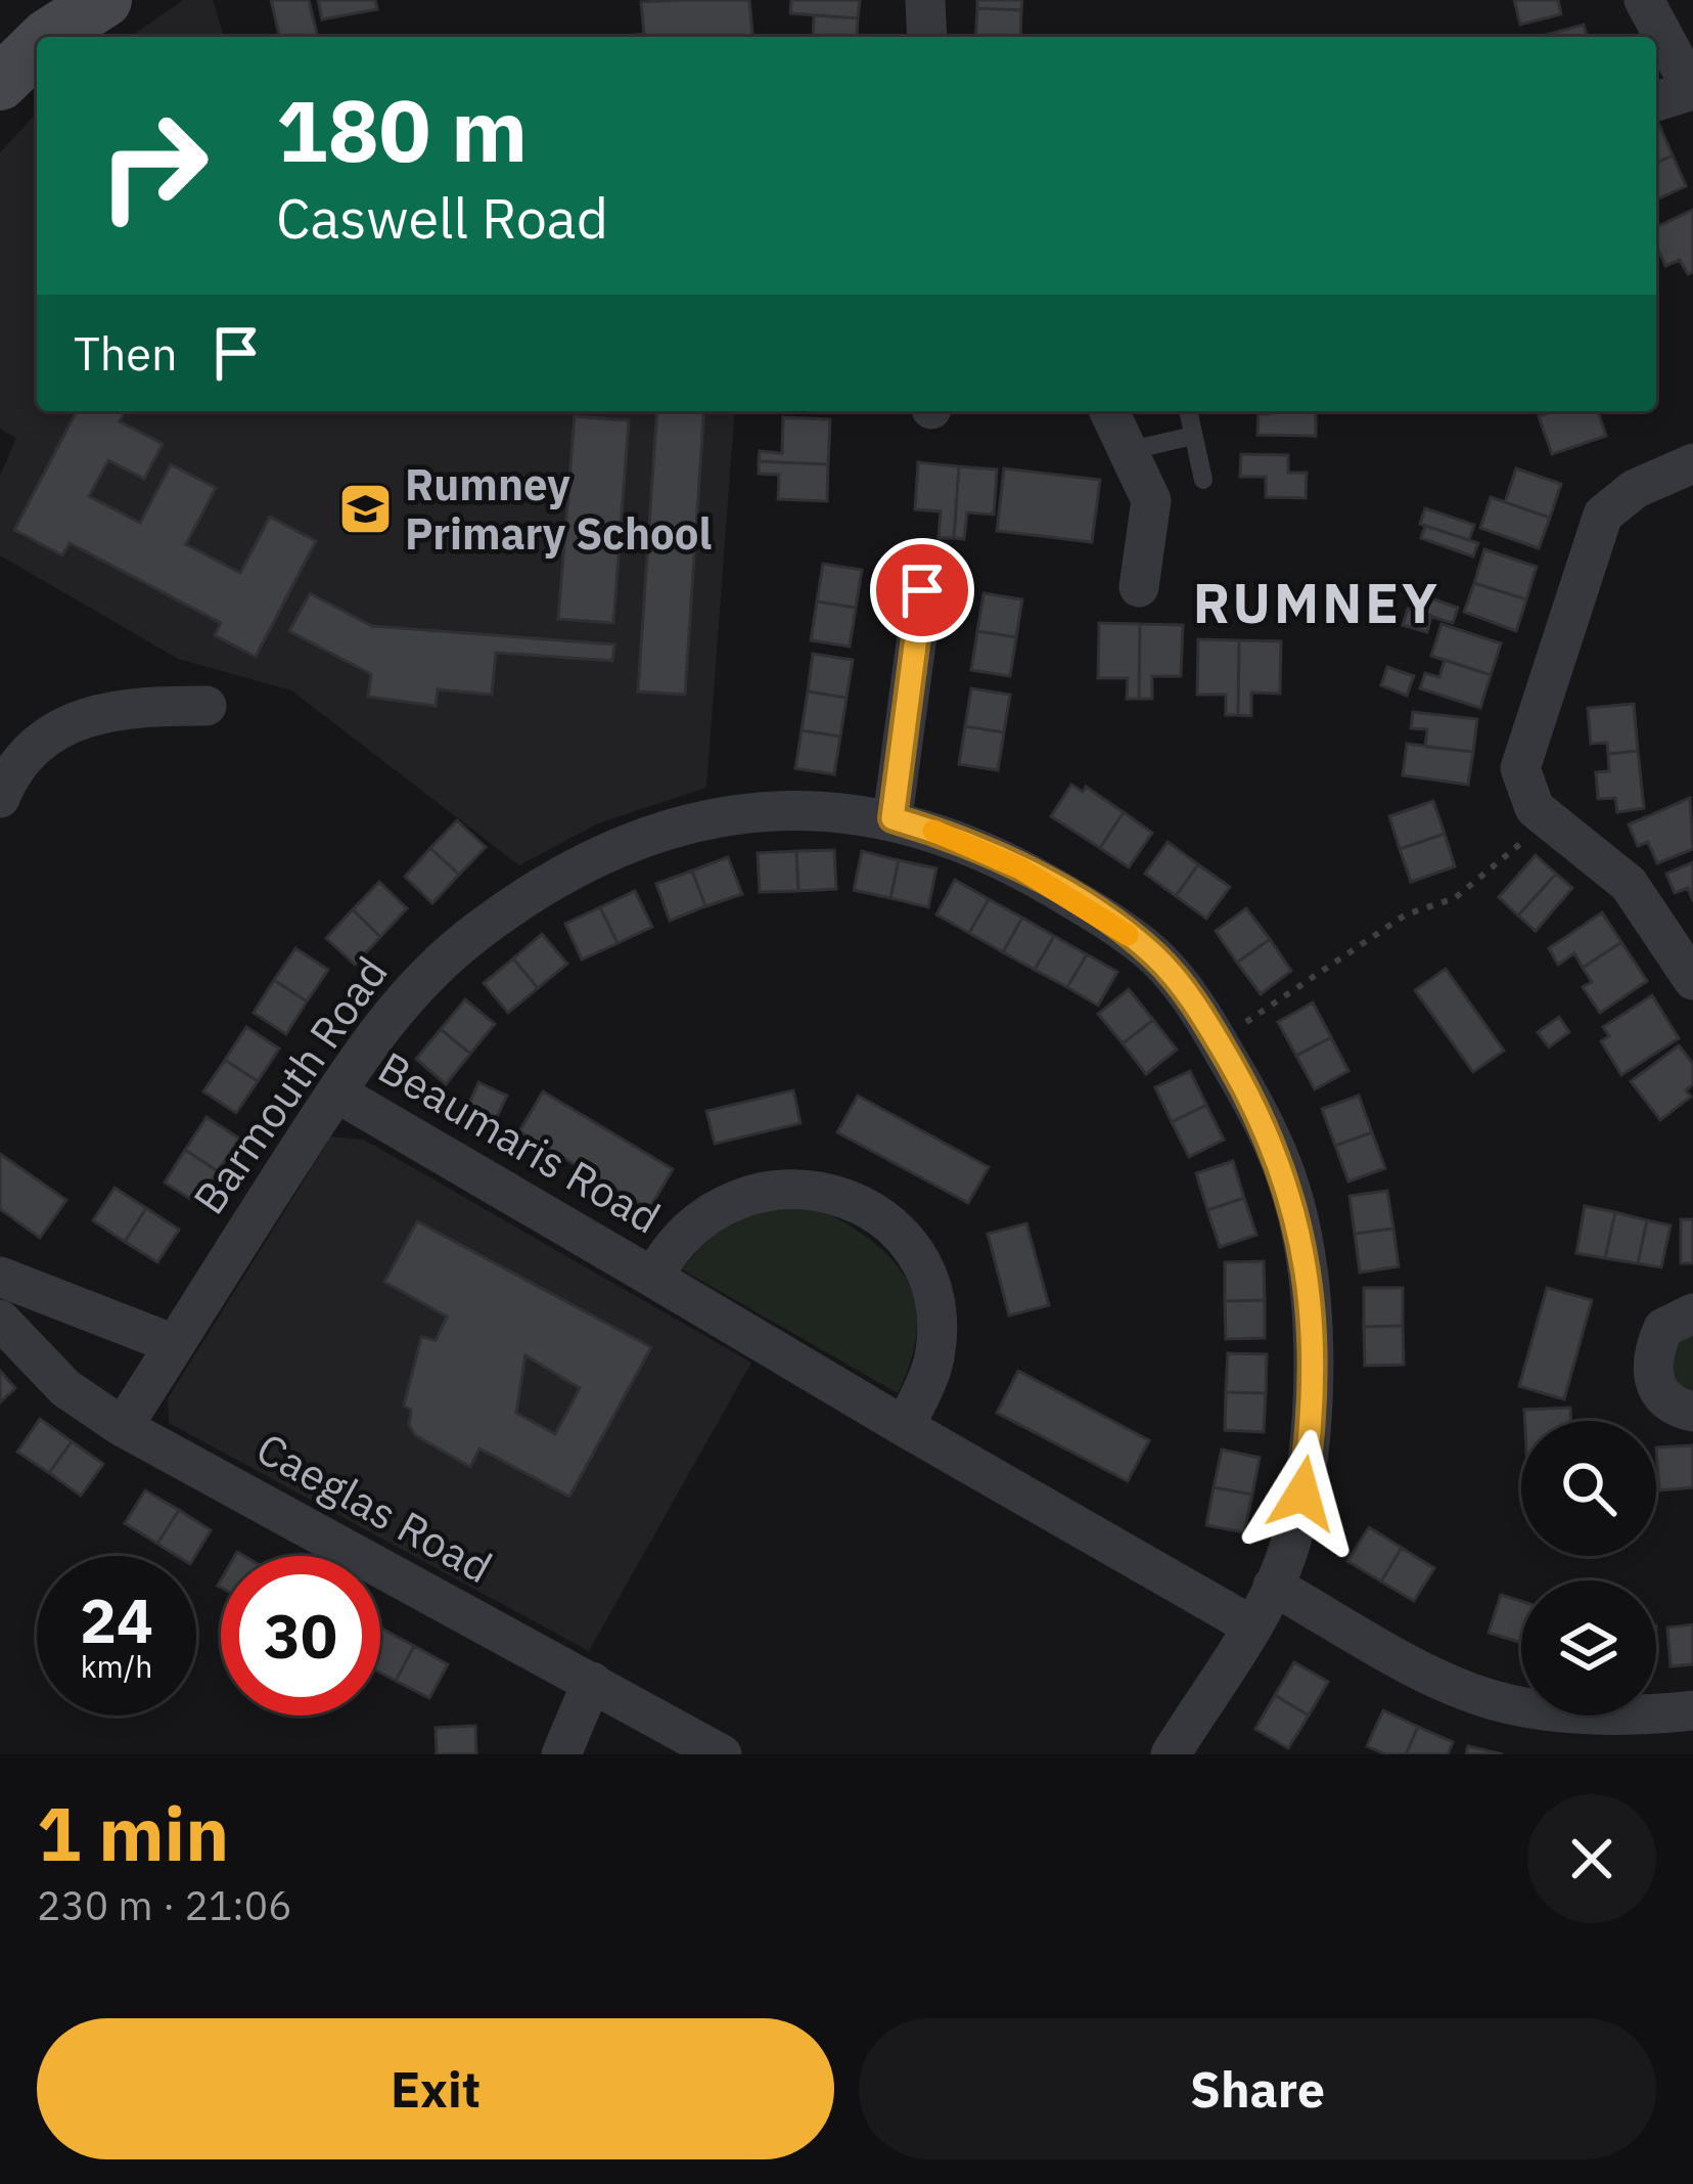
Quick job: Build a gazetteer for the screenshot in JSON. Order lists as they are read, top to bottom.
{
  "streets": {
    "street": ["Barmouth Road", "Beaumaris Road", "Caeglas Road"]
  },
  "crossings": [
    ["Barmouth Road", "Beaumaris Road"],
    ["Barmouth Road", "Caeglas Road"]
  ],
  "districts": ["RUMNEY"],
  "places": {
    "school or university": ["Rumney Primary School"]
  },
  "page": {
    "turn": ["180 m", "Caswell Road"],
    "then": "Then",
    "speed": "24 km/h",
    "limit": "30",
    "heading": ["1 min", "230 m · 21:06"],
    "buttons": ["Exit", "Share"]
  }
}
